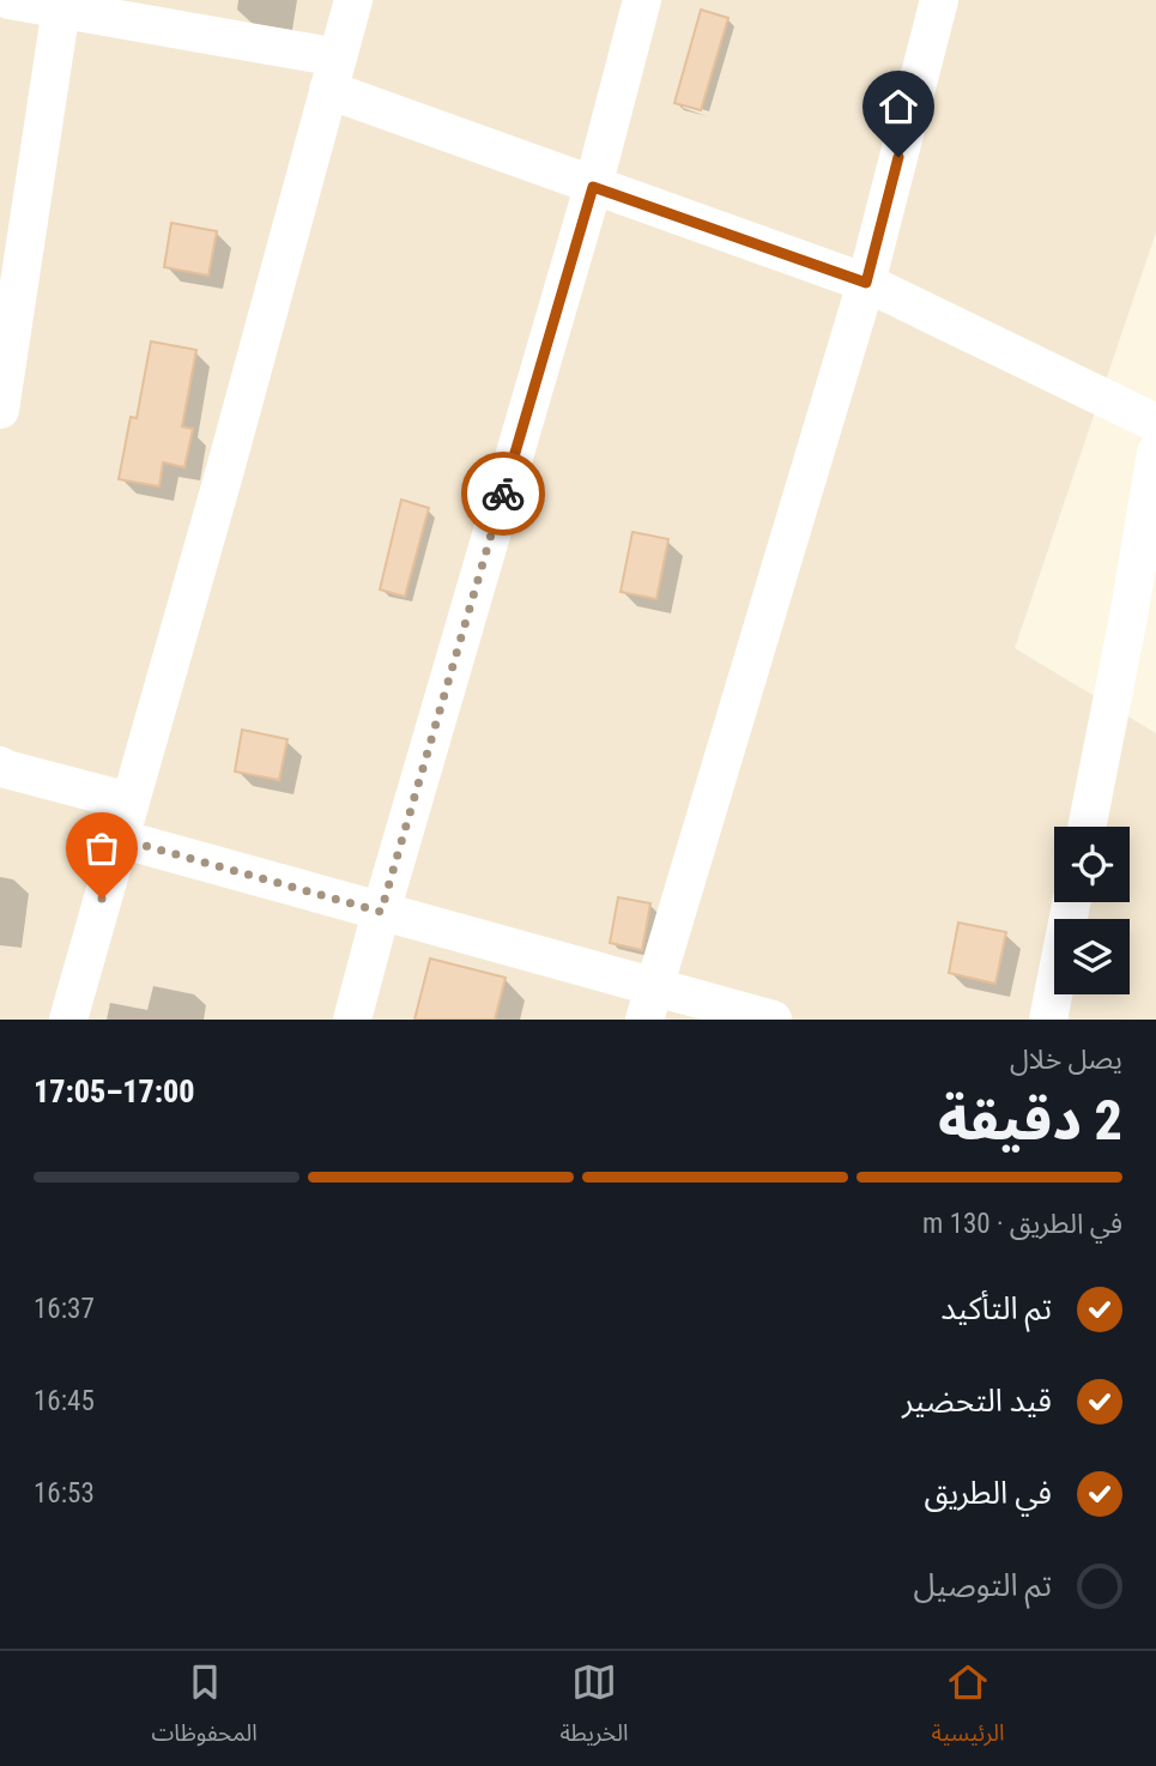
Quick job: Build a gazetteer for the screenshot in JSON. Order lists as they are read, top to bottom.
{
  "page": {
    "heading": ["2 دقيقة", "يصل خلال", "17:00–17:05"],
    "bar": "في الطريق · 130 m",
    "list": [
      ["تم التأكيد", "16:37"],
      ["قيد التحضير", "16:45"],
      ["في الطريق", "16:53"],
      "تم التوصيل"
    ],
    "tabs": ["الرئيسية", "الخريطة", "المحفوظات"]
  }
}
